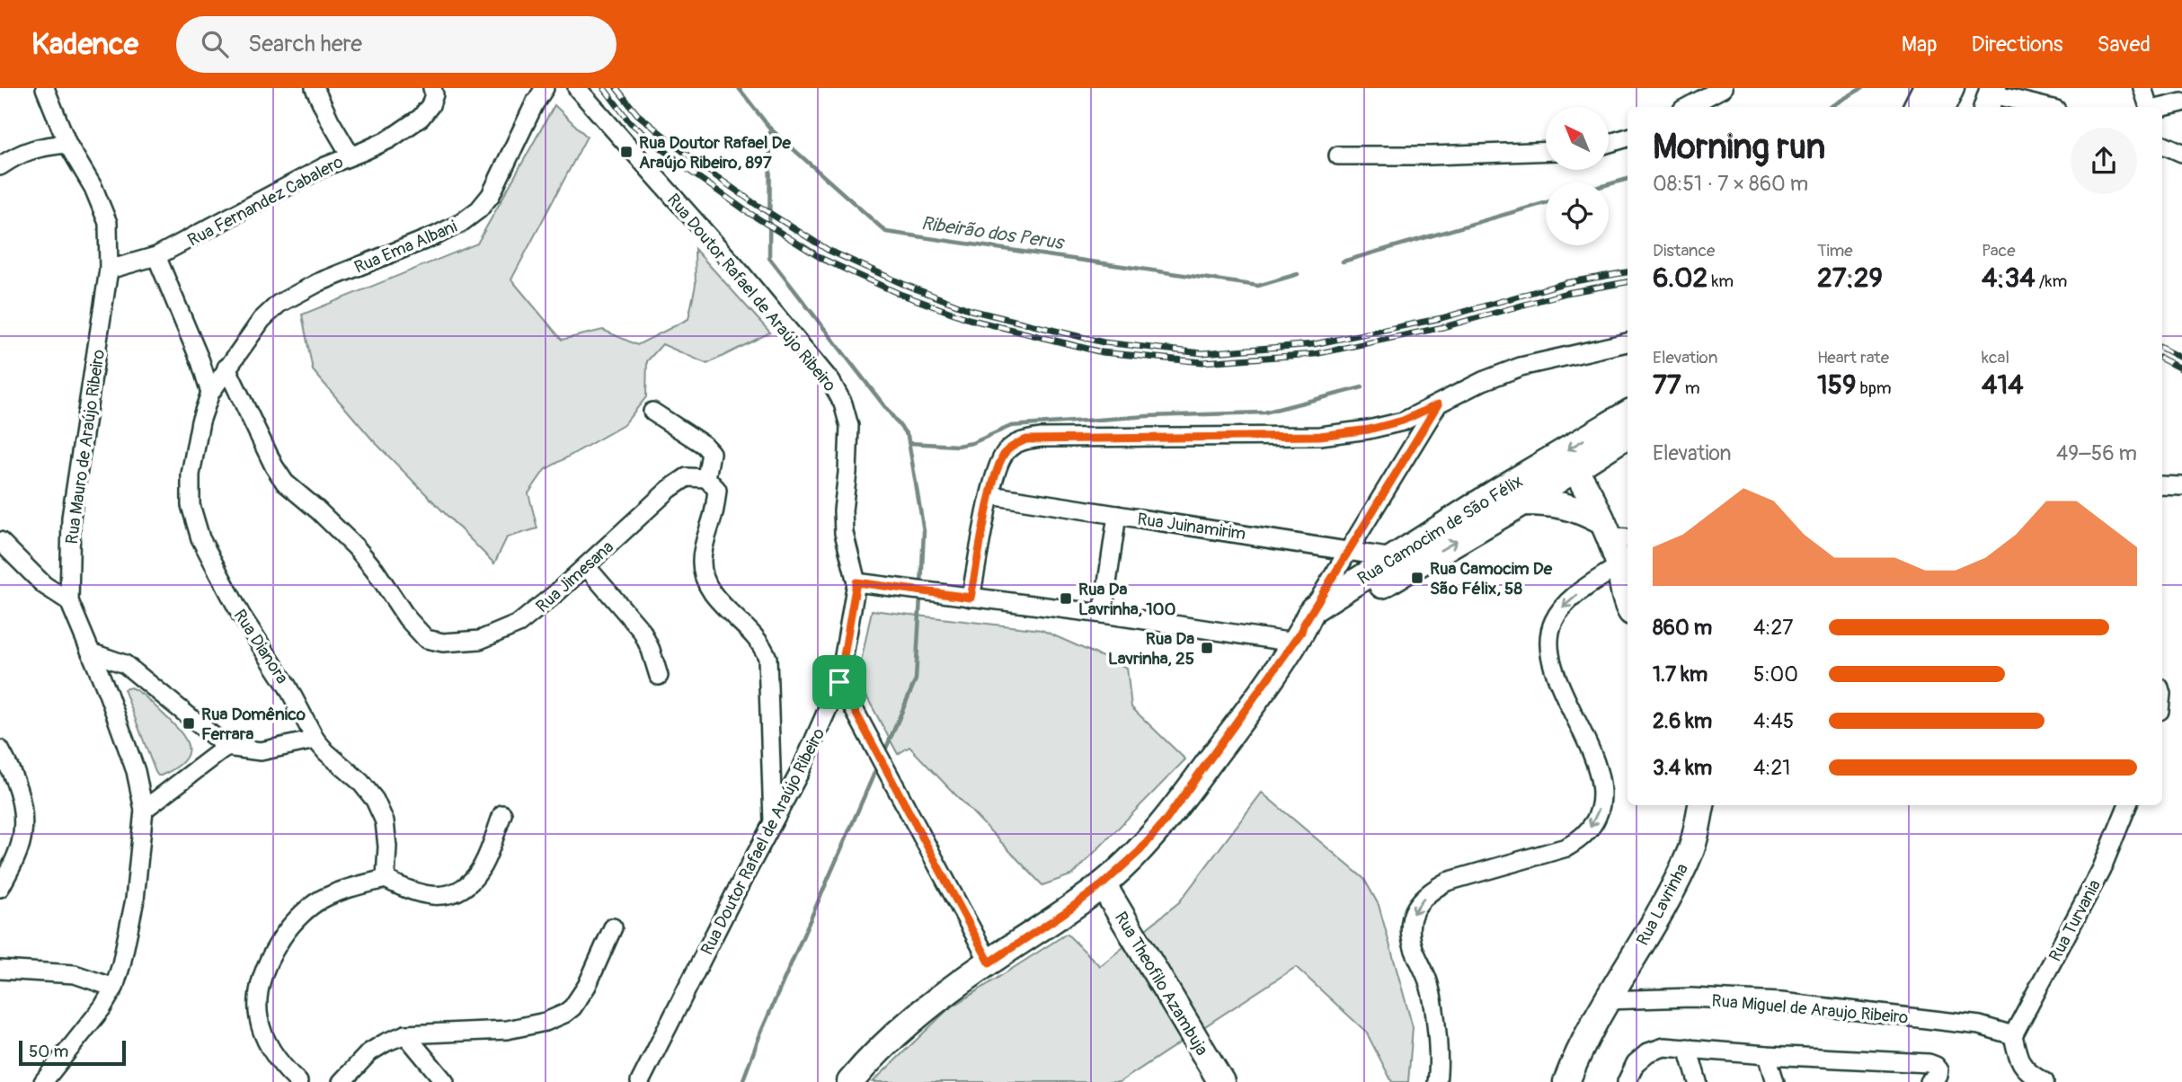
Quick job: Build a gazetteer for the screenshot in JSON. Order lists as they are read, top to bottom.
{
  "streets": {
    "main road": ["Rua Camocim de São Félix", "Rua Lavrinha", "Rua Theofilo Azambuja"],
    "street": [
      "Rua Fernandez Cabalero",
      "Rua Ema Albani",
      "Rua Doutor Rafael de Araújo Ribeiro",
      "Rua Mauro de Araújo Ribeiro",
      "Rua Juinamirim",
      "Rua Jimesana",
      "Rua Dianora",
      "Rua Turvania",
      "Rua Miguel de Araujo Ribeiro"
    ]
  },
  "crossings": [
    ["Rua Fernandez Cabalero", "Rua Mauro de Araújo Ribeiro"],
    ["Rua Ema Albani", "Rua Jimesana"],
    ["Rua Ema Albani", "Rua Dianora"],
    ["Rua Juinamirim", "Rua Camocim de São Félix"],
    ["Rua Lavrinha", "Rua Miguel de Araujo Ribeiro"],
    ["Rua Turvania", "Rua Miguel de Araujo Ribeiro"]
  ],
  "water": ["Ribeirão dos Perus"],
  "places": {
    "transit": [
      "Rua Doutor Rafael De Araújo Ribeiro, 897",
      "Rua Camocim De São Félix, 58",
      "Rua Da Lavrinha, 100",
      "Rua Da Lavrinha, 25",
      "Rua Domênico Ferrara"
    ]
  },
  "scale_bar": "50 m",
  "north": "top left",
  "page": {
    "header": "Kadence",
    "search": "Search here",
    "nav": ["Map", "Directions", "Saved"],
    "heading": ["Morning run", "08:51 · 7 × 860 m"],
    "stats": [
      ["Distance", "6.02 km"],
      ["Time", "27:29"],
      ["Pace", "4:34 /km"],
      ["Elevation", "77 m"],
      ["Heart rate", "159 bpm"],
      ["kcal", "414"]
    ],
    "chart": ["Elevation", "49–56 m"],
    "list": [
      {
        "name": "860 m",
        "note": "4:27"
      },
      {
        "name": "1.7 km",
        "note": "5:00"
      },
      {
        "name": "2.6 km",
        "note": "4:45"
      },
      {
        "name": "3.4 km",
        "note": "4:21"
      }
    ],
    "scale": "50 m"
  }
}
